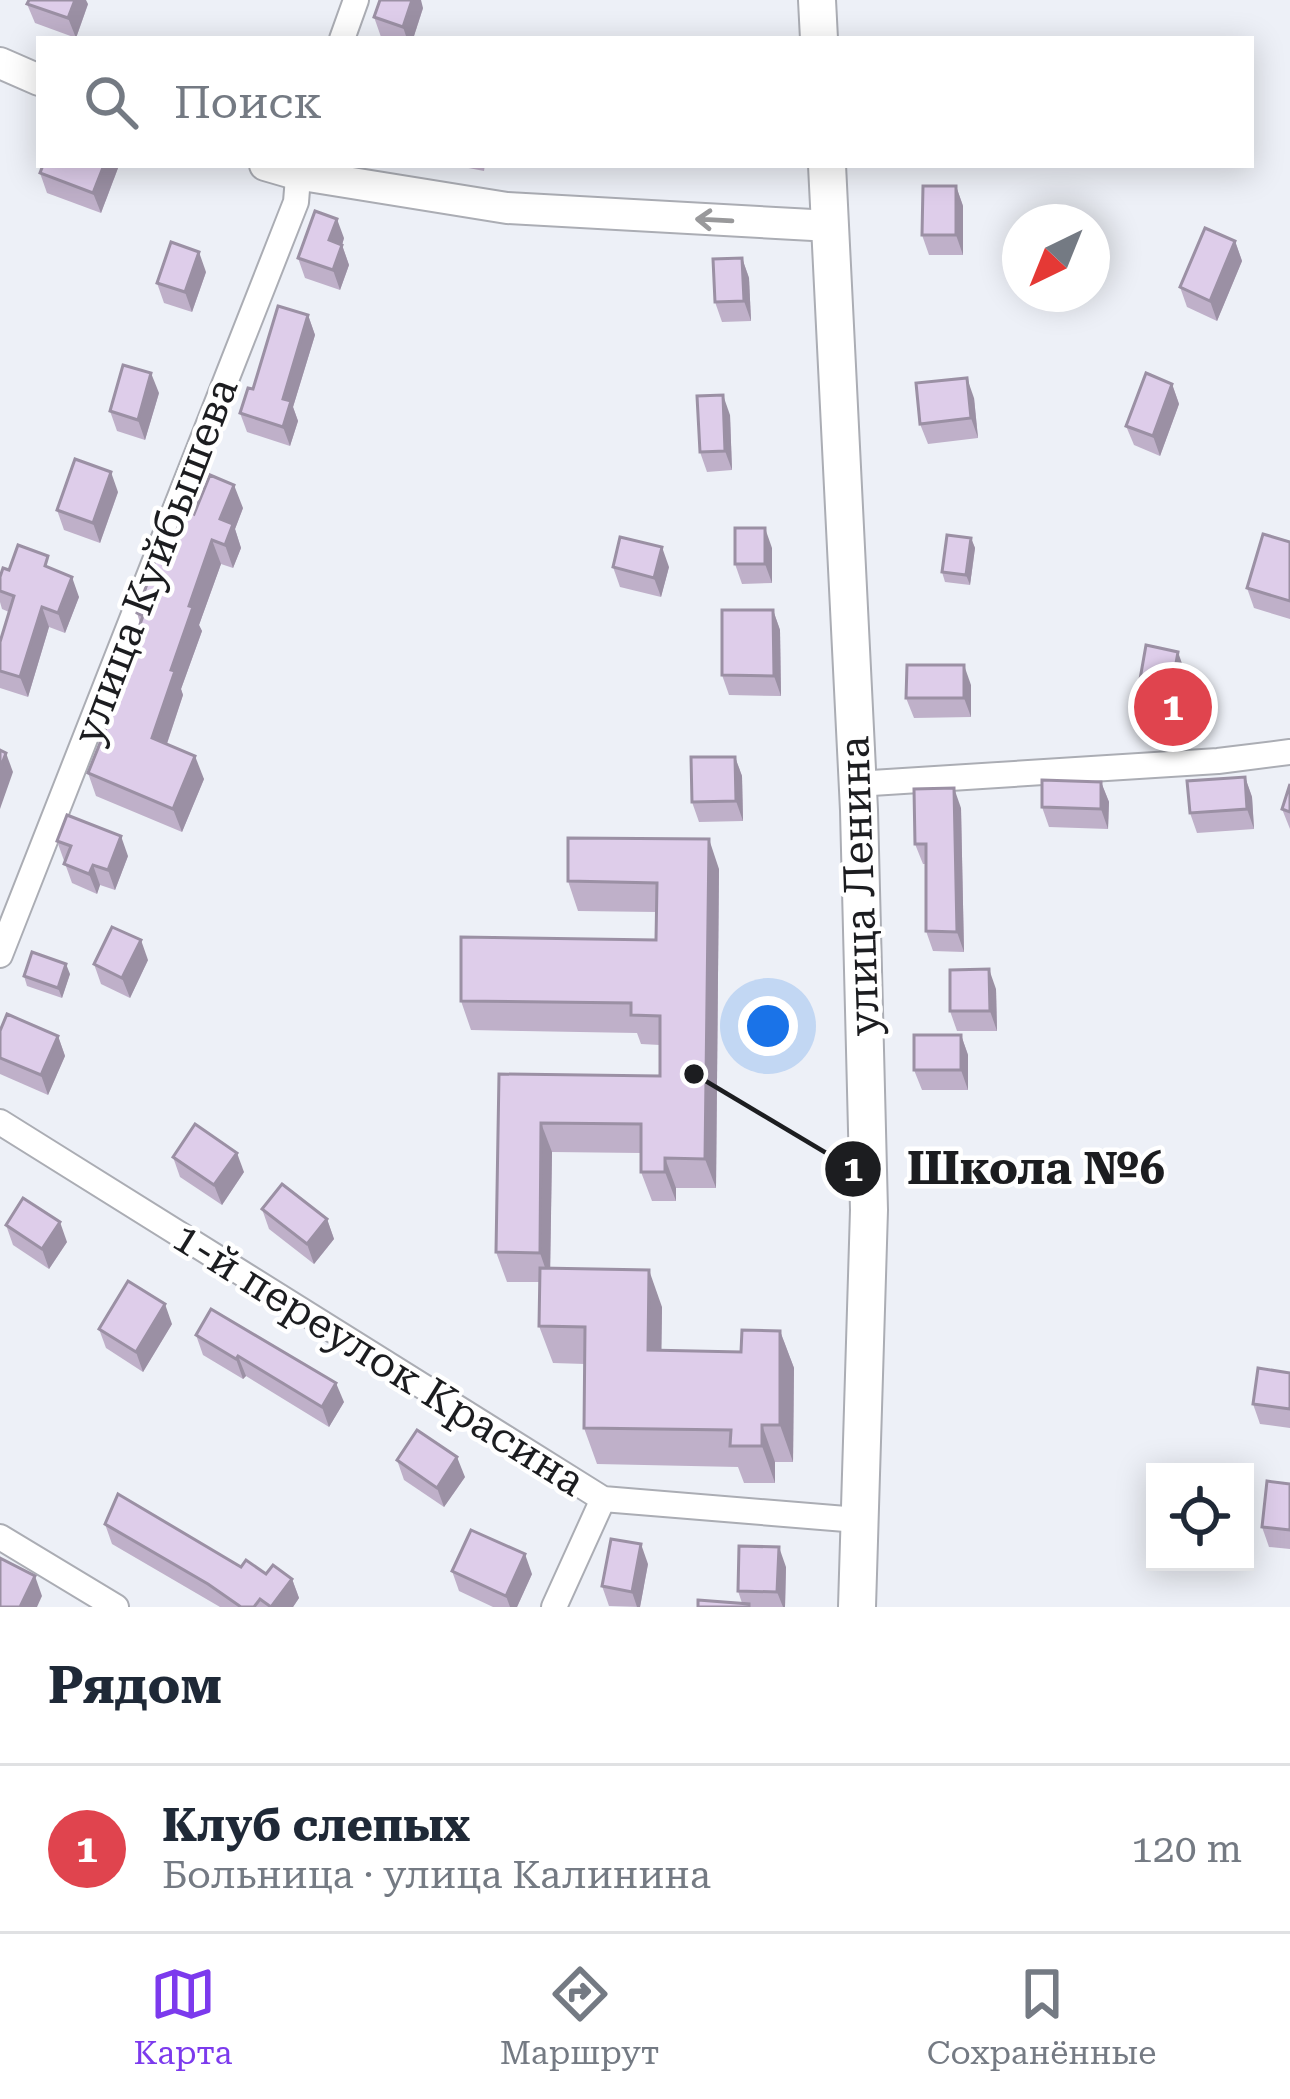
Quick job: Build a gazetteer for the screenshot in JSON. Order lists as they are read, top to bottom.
{
  "streets": {
    "main road": ["улица Ленина"],
    "street": ["улица Куйбышева", "1-й переулок Красина"]
  },
  "crossings": [
    ["улица Ленина", "1-й переулок Красина"]
  ],
  "places": ["Школа №6"],
  "north": "bottom left",
  "page": {
    "search": "Поиск",
    "pins": "1",
    "heading": "Рядом",
    "list": [
      {
        "mark": "1",
        "name": "Клуб слепых",
        "note": "Больница · улица Калинина",
        "value": "120 m"
      }
    ],
    "nav": ["Карта", "Маршрут", "Сохранённые"]
  }
}
